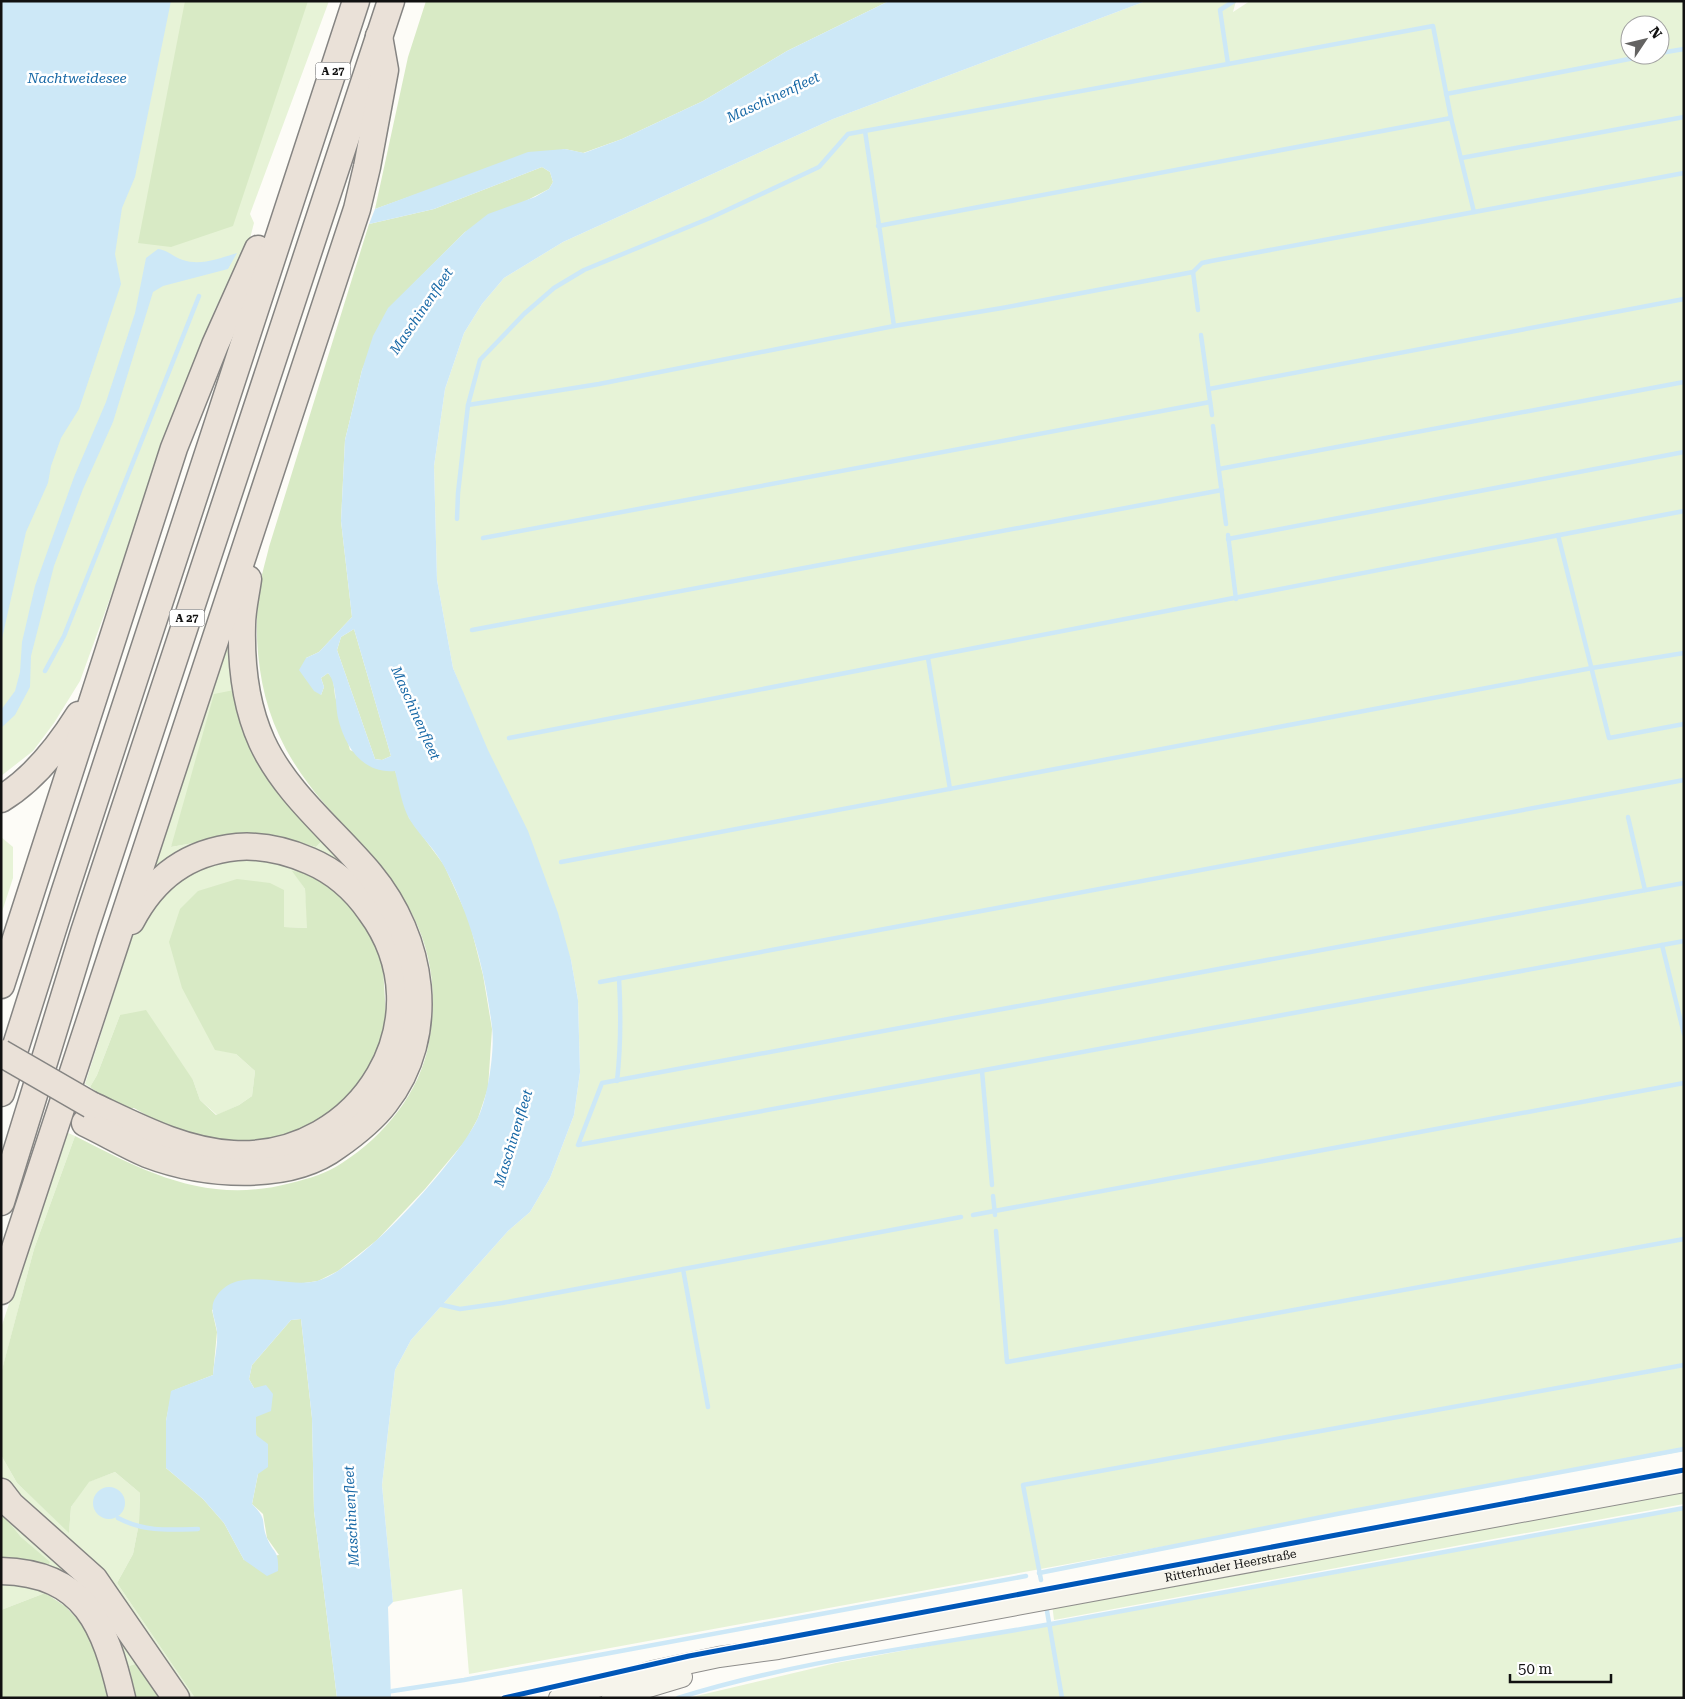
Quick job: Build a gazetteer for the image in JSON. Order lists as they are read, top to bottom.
{
  "streets": {
    "highway": ["A 27"],
    "main road": ["Ritterhuder Heerstraße"]
  },
  "water": ["Nachtweidesee", "Maschinenfleet"],
  "scale_bar": "50 m",
  "north": "top right"
}
